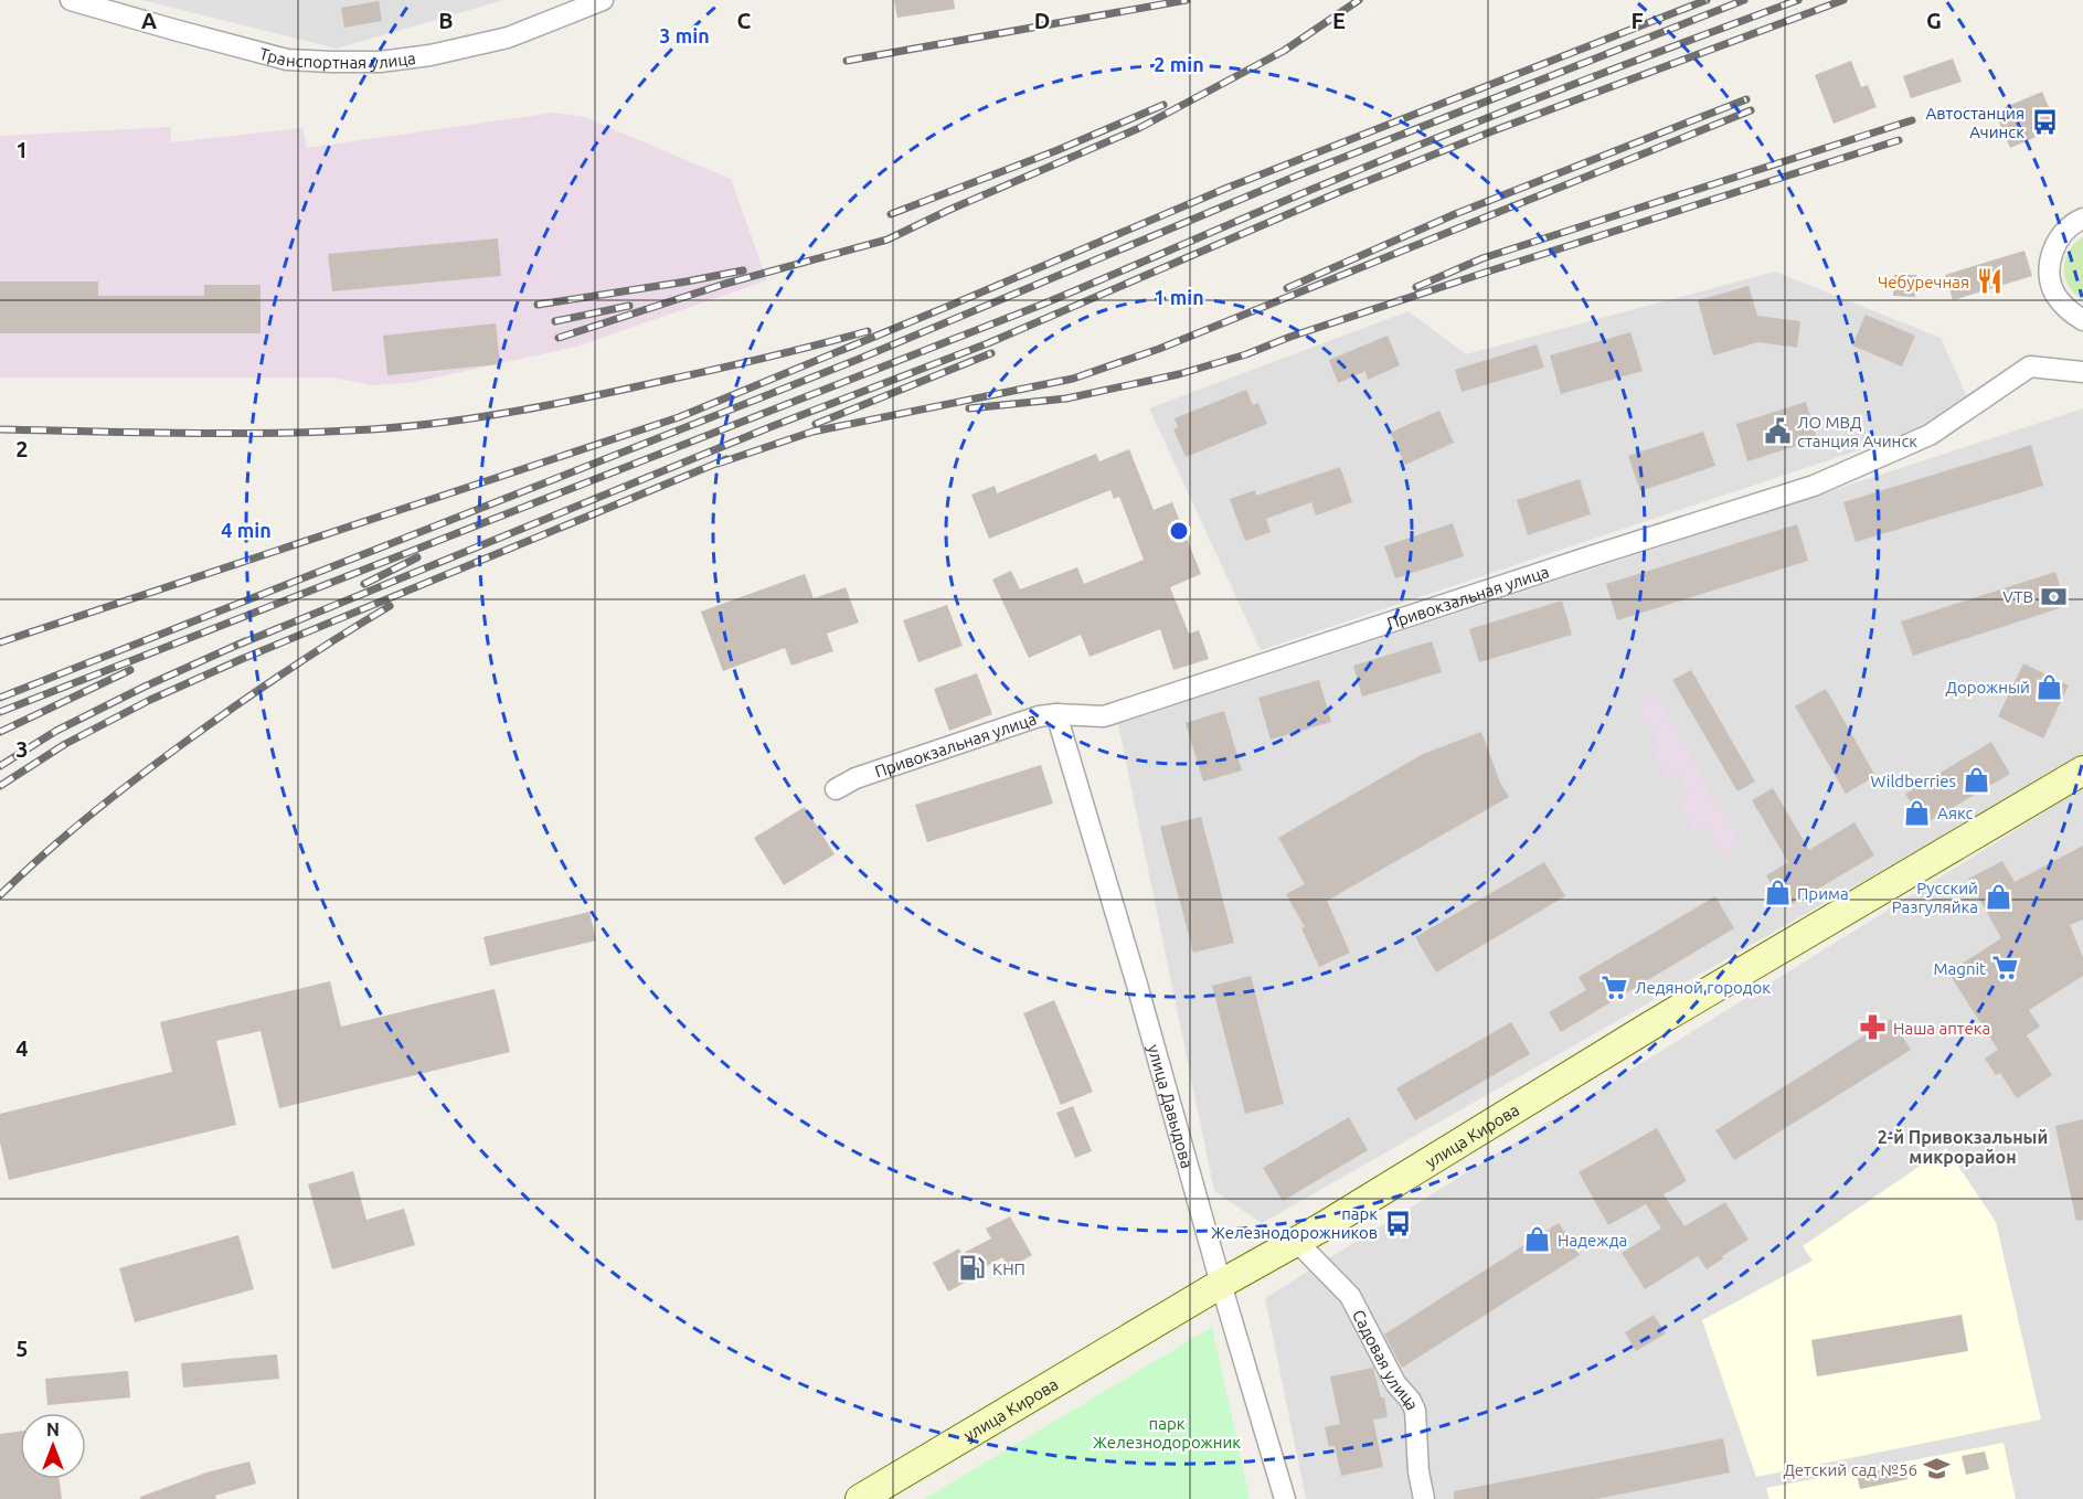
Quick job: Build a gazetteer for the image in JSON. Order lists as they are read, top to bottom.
{
  "streets": {
    "main road": ["улица Кирова"],
    "street": [
      "Транспортная улица",
      "Привокзальная улица",
      "улица Давыдова",
      "Садовая улица"
    ]
  },
  "crossings": [
    ["Привокзальная улица", "улица Давыдова"],
    ["улица Давыдова", "улица Кирова"],
    ["улица Кирова", "Садовая улица"]
  ],
  "districts": ["2-й Привокзальный микрорайон"],
  "parks": ["парк Железнодорожник"],
  "places": {
    "bus stop": ["Автостанция Ачинск", "парк Железнодорожников"],
    "restaurant": ["Чебуречная"],
    "public building": ["ЛО МВД станция Ачинск"],
    "bank": ["VTB"],
    "shop": [
      "Дорожный",
      "Wildberries",
      "Аякс",
      "Прима",
      "Русский Разгуляйка",
      "Надежда"
    ],
    "supermarket": ["Magnit", "Ледяной городок"],
    "pharmacy": ["Наша аптека"],
    "fuel station": ["КНП"],
    "school or university": ["Детский сад №56"]
  },
  "north": "top",
  "grid": {
    "columns": [
      "A",
      "B",
      "C",
      "D",
      "E",
      "F",
      "G"
    ],
    "rows": [
      "1",
      "2",
      "3",
      "4",
      "5"
    ]
  },
  "rings": [
    "3 min",
    "2 min",
    "1 min",
    "4 min"
  ]
}
